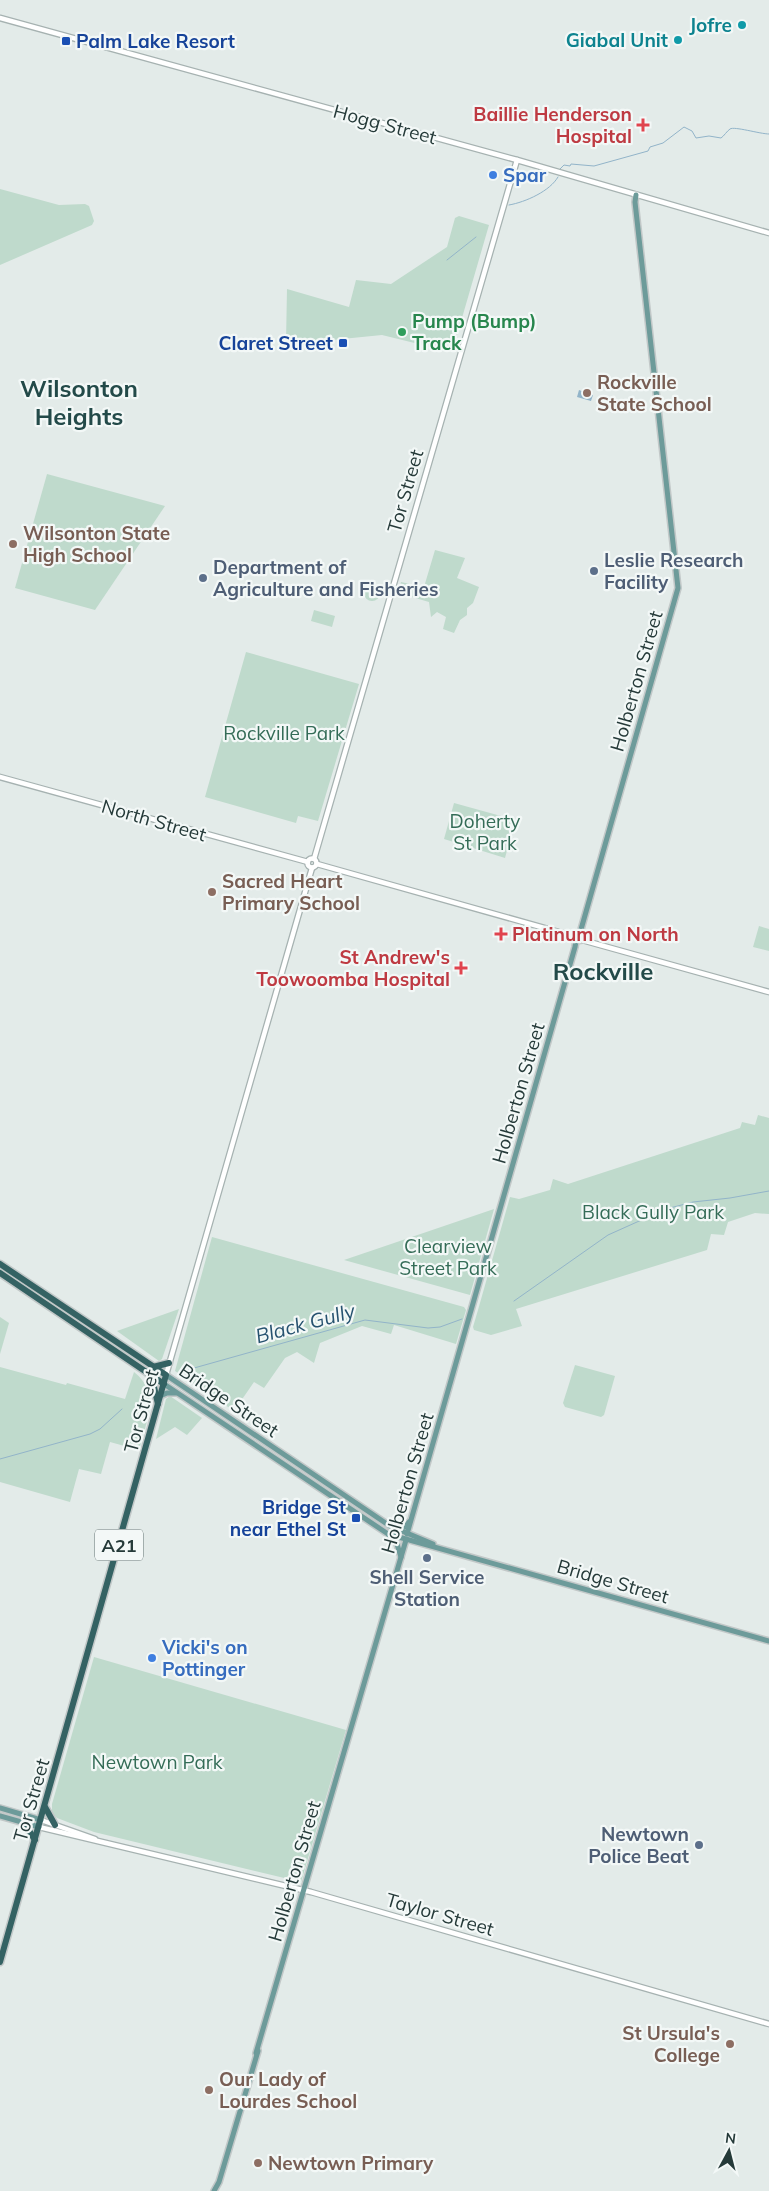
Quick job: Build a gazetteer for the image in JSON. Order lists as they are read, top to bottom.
{
  "streets": {
    "highway": ["Tor Street", "Bridge Street", "A21"],
    "main road": ["Holberton Street", "Taylor Street"],
    "street": ["Hogg Street", "North Street"]
  },
  "crossings": [
    ["Hogg Street", "Tor Street"],
    ["Hogg Street", "Holberton Street"],
    ["Tor Street", "Bridge Street"],
    ["Tor Street", "Taylor Street"],
    ["Holberton Street", "Bridge Street"],
    ["Holberton Street", "Taylor Street"]
  ],
  "districts": ["Wilsonton Heights", "Rockville"],
  "water": ["Black Gully"],
  "parks": [
    "Rockville Park",
    "Doherty St Park",
    "Black Gully Park",
    "Clearview Street Park",
    "Newtown Park"
  ],
  "places": {
    "other": [
      "Jofre",
      "Giabal Unit",
      "Spar",
      "Pump (Bump) Track",
      "Rockville State School",
      "Wilsonton State High School",
      "Leslie Research Facility",
      "Department of Agriculture and Fisheries",
      "Sacred Heart Primary School",
      "Shell Service Station",
      "Vicki's on Pottinger",
      "Newtown Police Beat",
      "St Ursula's College",
      "Our Lady of Lourdes School",
      "Newtown Primary"
    ],
    "transit": ["Palm Lake Resort", "Claret Street", "Bridge St near Ethel St"],
    "health": ["Baillie Henderson Hospital", "Platinum on North", "St Andrew's Toowoomba Hospital"]
  },
  "north": "top"
}
